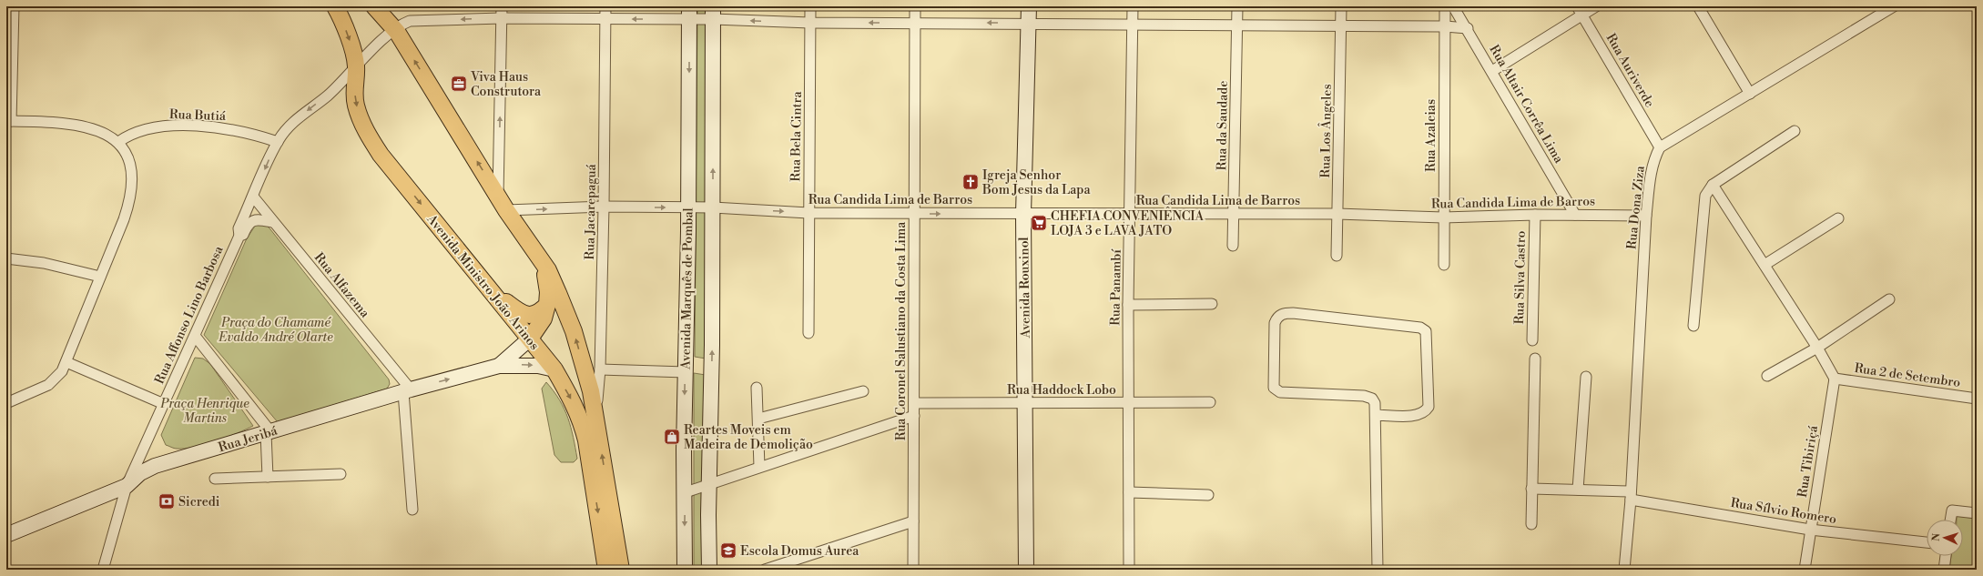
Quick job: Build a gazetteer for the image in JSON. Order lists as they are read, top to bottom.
{
  "streets": {
    "main road": [
      "Avenida Ministro João Arinos",
      "Avenida Rouxinol",
      "Avenida Marquês de Pombal",
      "Rua Jeribá"
    ],
    "street": [
      "Rua Auriverde",
      "Rua Altair Corrêa Lima",
      "Rua Butiá",
      "Rua da Saudade",
      "Rua Los Ângeles",
      "Rua Azaleias",
      "Rua Bela Cintra",
      "Rua Candida Lima de Barros",
      "Rua Dona Ziza",
      "Rua Jacarepaguá",
      "Rua Silva Castro",
      "Rua Alfazema",
      "Rua Panambí",
      "Rua Affonso Lino Barbosa",
      "Rua Coronel Salustiano da Costa Lima",
      "Rua 2 de Setembro",
      "Rua Haddock Lobo",
      "Rua Tibiriçá",
      "Rua Sílvio Romero"
    ]
  },
  "crossings": [
    ["Rua Auriverde", "Rua Dona Ziza"],
    ["Rua Altair Corrêa Lima", "Rua Candida Lima de Barros"],
    ["Rua Butiá", "Rua Affonso Lino Barbosa"],
    ["Rua da Saudade", "Rua Candida Lima de Barros"],
    ["Rua Los Ângeles", "Rua Candida Lima de Barros"],
    ["Rua Azaleias", "Rua Candida Lima de Barros"],
    ["Rua Bela Cintra", "Rua Candida Lima de Barros"],
    ["Rua Candida Lima de Barros", "Rua Dona Ziza"],
    ["Rua Candida Lima de Barros", "Rua Silva Castro"],
    ["Rua Candida Lima de Barros", "Avenida Rouxinol"],
    ["Rua Candida Lima de Barros", "Rua Panambí"],
    ["Rua Candida Lima de Barros", "Avenida Marquês de Pombal"],
    ["Rua Candida Lima de Barros", "Rua Coronel Salustiano da Costa Lima"],
    ["Rua Dona Ziza", "Rua Sílvio Romero"],
    ["Rua Jacarepaguá", "Rua Affonso Lino Barbosa"],
    ["Avenida Ministro João Arinos", "Rua Affonso Lino Barbosa"],
    ["Rua Alfazema", "Rua Affonso Lino Barbosa"],
    ["Rua Alfazema", "Rua Jeribá"],
    ["Avenida Rouxinol", "Rua Haddock Lobo"],
    ["Rua Panambí", "Rua Haddock Lobo"],
    ["Avenida Marquês de Pombal", "Rua Affonso Lino Barbosa"],
    ["Rua Affonso Lino Barbosa", "Rua Jeribá"],
    ["Rua Coronel Salustiano da Costa Lima", "Rua Haddock Lobo"],
    ["Rua 2 de Setembro", "Rua Tibiriçá"],
    ["Rua Tibiriçá", "Rua Sílvio Romero"]
  ],
  "parks": ["Praça do Chamamé Evaldo André Olarte", "Praça Henrique Martins"],
  "places": {
    "office": ["Viva Haus Construtora"],
    "church": ["Igreja Senhor Bom Jesus da Lapa"],
    "supermarket": ["CHEFIA CONVENIÊNCIA LOJA 3 e LAVA JATO"],
    "shop": ["Reartes Moveis em Madeira de Demolição"],
    "bank": ["Sicredi"],
    "school or university": ["Escola Domus Aurea"]
  },
  "north": "left"
}
